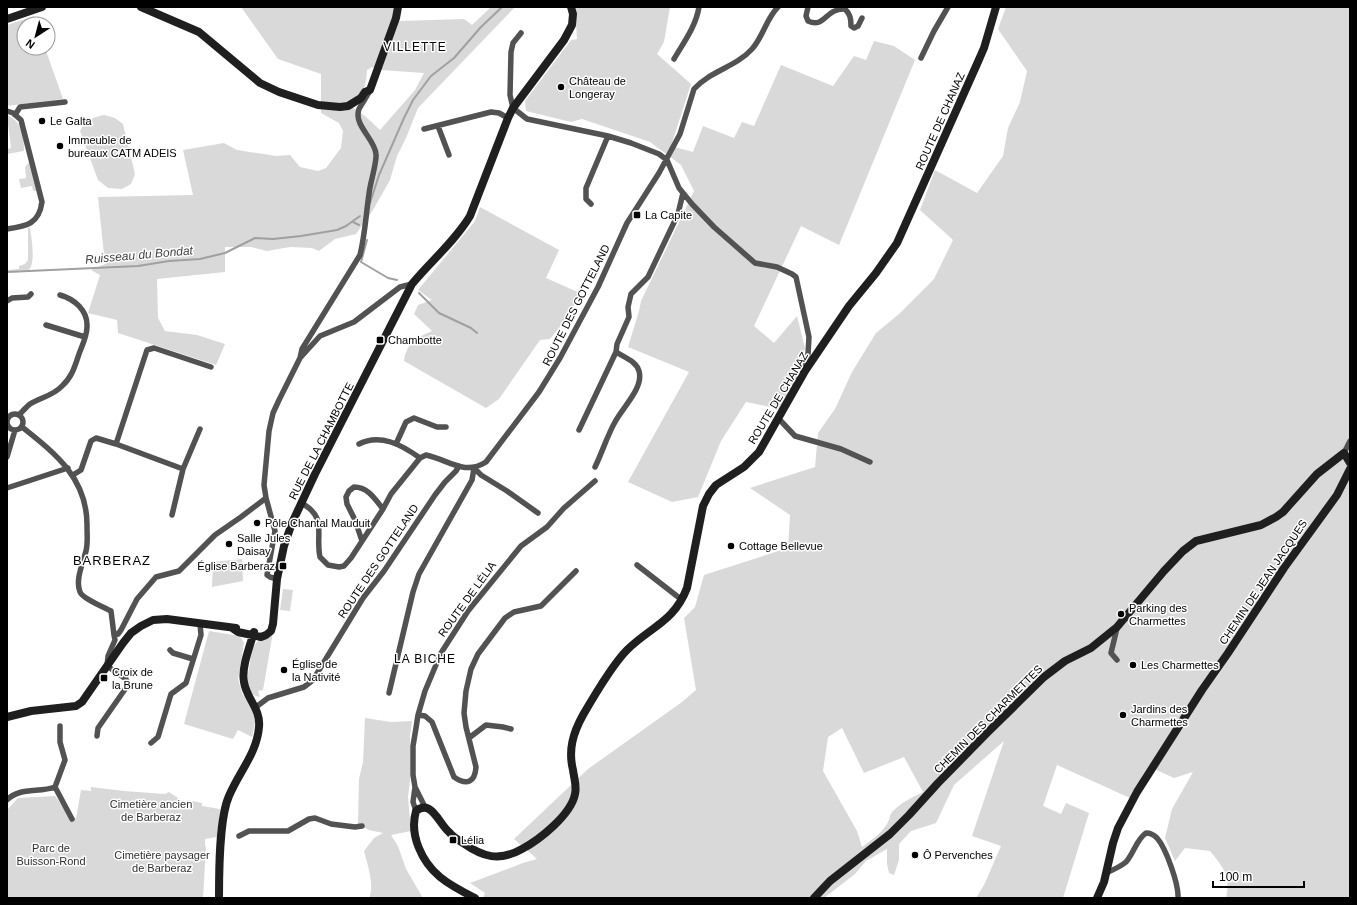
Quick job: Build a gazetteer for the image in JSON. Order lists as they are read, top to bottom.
{
  "streets": {
    "street": [
      "ROUTE DE CHANAZ",
      "ROUTE DES GOTTELAND",
      "RUE DE LA CHAMBOTTE",
      "CHEMIN DE JEAN JACQUES",
      "ROUTE DE LÉLIA",
      "CHEMIN DES CHARMETTES"
    ]
  },
  "crossings": [
    ["ROUTE DE CHANAZ", "ROUTE DE LÉLIA"]
  ],
  "districts": ["VILLETTE", "BARBERAZ", "LA BICHE"],
  "water": ["Ruisseau du Bondat"],
  "parks": ["Cimetière ancien de Barberaz", "Parc de Buisson-Rond", "Cimetière paysager de Barberaz"],
  "places": {
    "other": [
      "Château de Longeray",
      "Le Galta",
      "Immeuble de bureaux CATM ADEIS",
      "Pôle Chantal Mauduit",
      "Salle Jules Daisay",
      "Cottage Bellevue",
      "Parking des Charmettes",
      "Les Charmettes",
      "Église de la Nativité",
      "Jardins des Charmettes",
      "Ô Pervenches"
    ],
    "transit": [
      "La Capite",
      "Chambotte",
      "Église Barberaz",
      "Croix de la Brune",
      "Lélia"
    ]
  },
  "scale_bar": "100 m",
  "north": "bottom left"
}
